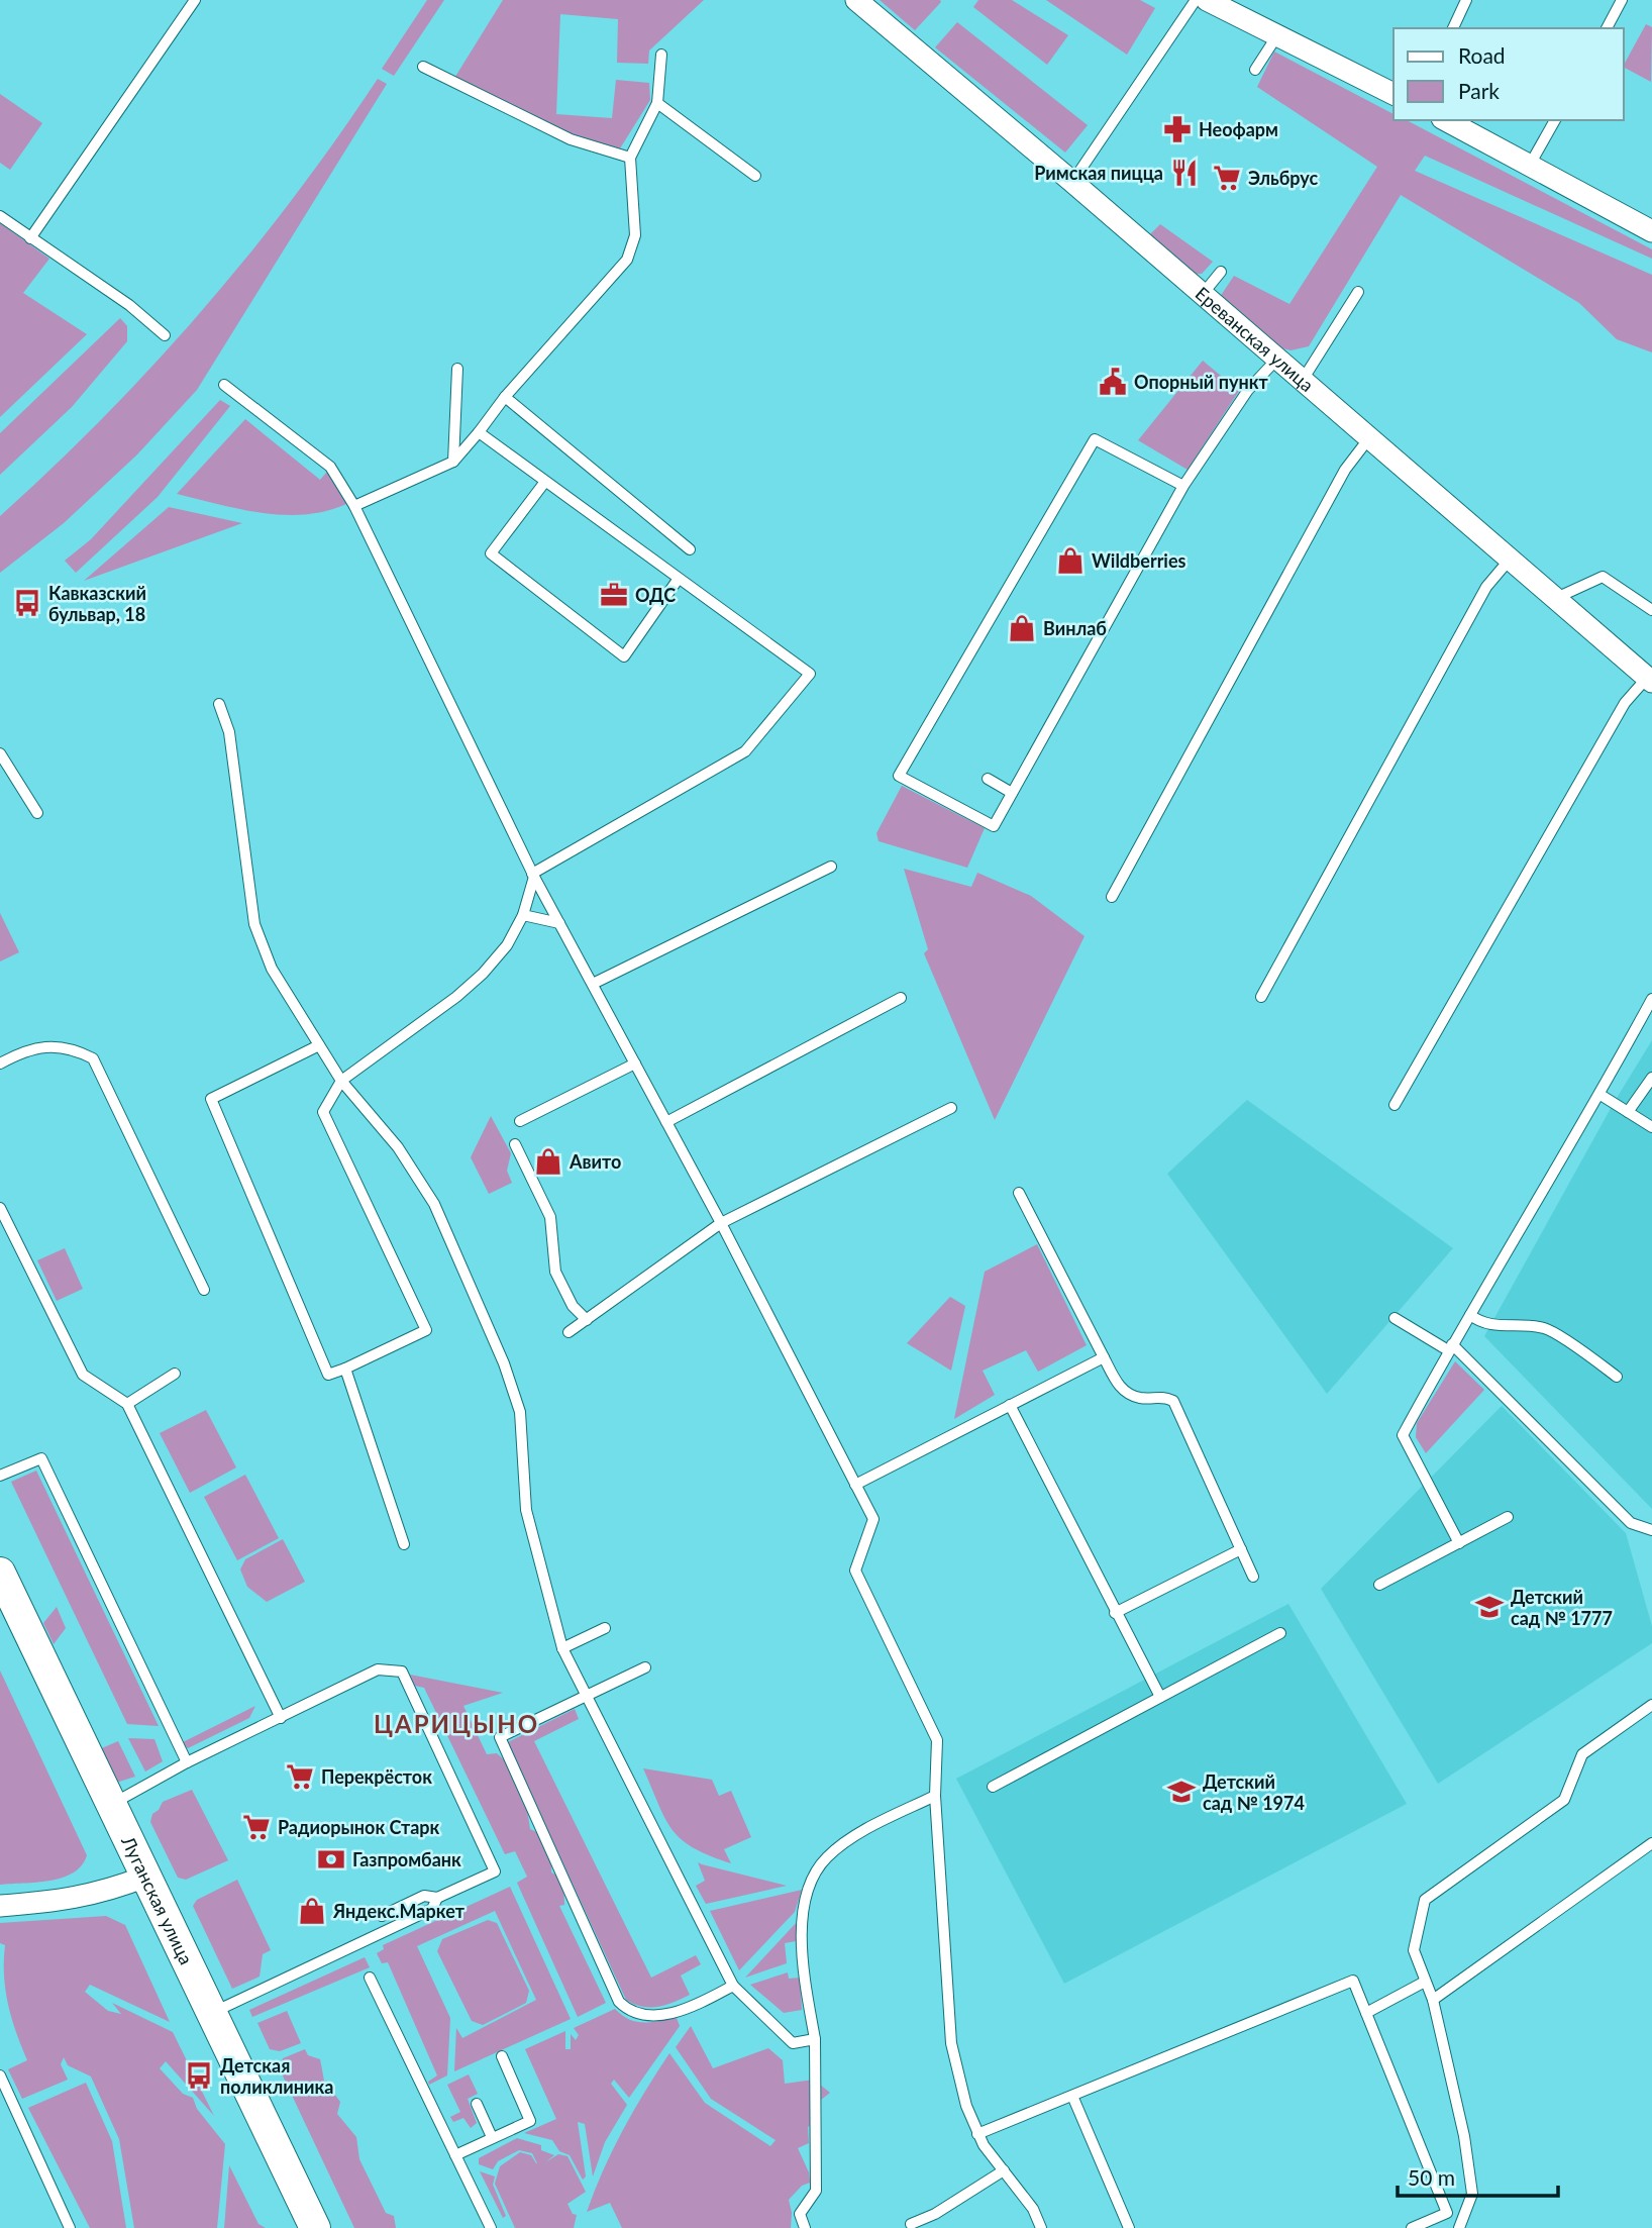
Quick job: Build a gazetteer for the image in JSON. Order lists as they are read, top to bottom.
{
  "streets": {
    "main road": ["Луганская улица"],
    "street": ["Ереванская улица"]
  },
  "districts": ["ЦАРИЦЫНО"],
  "places": {
    "pharmacy": ["Неофарм"],
    "restaurant": ["Римская пицца"],
    "supermarket": ["Эльбрус", "Перекрёсток", "Радиорынок Старк"],
    "public building": ["Опорный пункт"],
    "shop": [
      "Wildberries",
      "Винлаб",
      "Авито",
      "Яндекс.Маркет"
    ],
    "office": ["ОДС"],
    "bus stop": ["Кавказский бульвар, 18", "Детская поликлиника"],
    "school or university": ["Детский сад № 1777", "Детский сад № 1974"],
    "bank": ["Газпромбанк"]
  },
  "legend": ["Road", "Park"],
  "scale_bar": "50 m"
}
